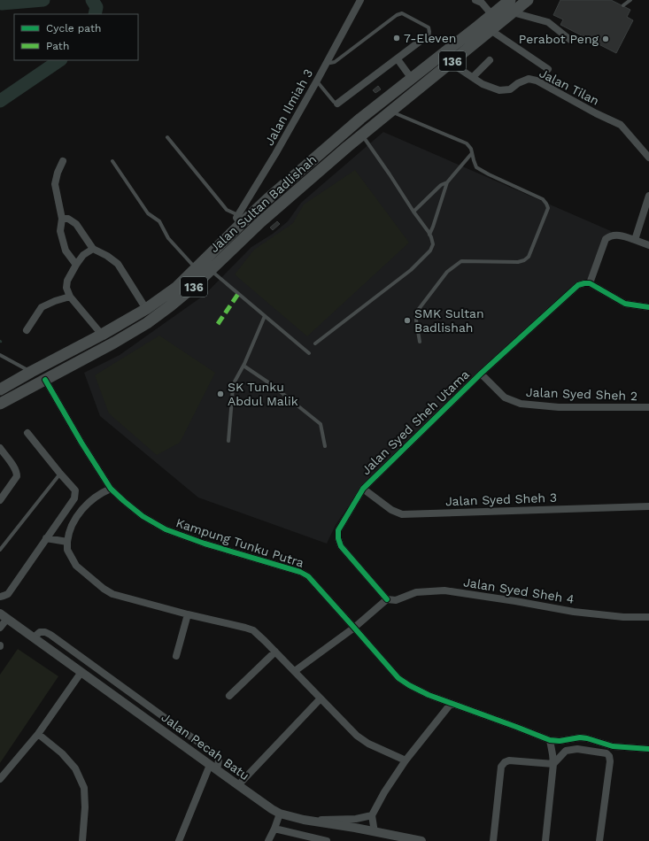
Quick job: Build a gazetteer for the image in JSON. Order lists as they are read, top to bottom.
{
  "streets": {
    "main road": ["136", "Jalan Sultan Badlishah"],
    "street": [
      "Jalan Tilan",
      "Jalan Ilmiah 3",
      "Jalan Syed Sheh 2",
      "Jalan Syed Sheh Utama",
      "Jalan Syed Sheh 3",
      "Kampung Tunku Putra",
      "Jalan Syed Sheh 4",
      "Jalan Pecah Batu"
    ]
  },
  "crossings": [
    ["Jalan Tilan", "Jalan Sultan Badlishah"],
    ["Jalan Ilmiah 3", "Jalan Sultan Badlishah"],
    ["Jalan Sultan Badlishah", "Kampung Tunku Putra"],
    ["Jalan Syed Sheh 2", "Jalan Syed Sheh Utama"],
    ["Jalan Syed Sheh Utama", "Jalan Syed Sheh 3"],
    ["Jalan Syed Sheh Utama", "Jalan Syed Sheh 4"]
  ],
  "places": [
    "7-Eleven",
    "Perabot Peng",
    "SMK Sultan Badlishah",
    "SK Tunku Abdul Malik"
  ],
  "legend": ["Cycle path", "Path"]
}
